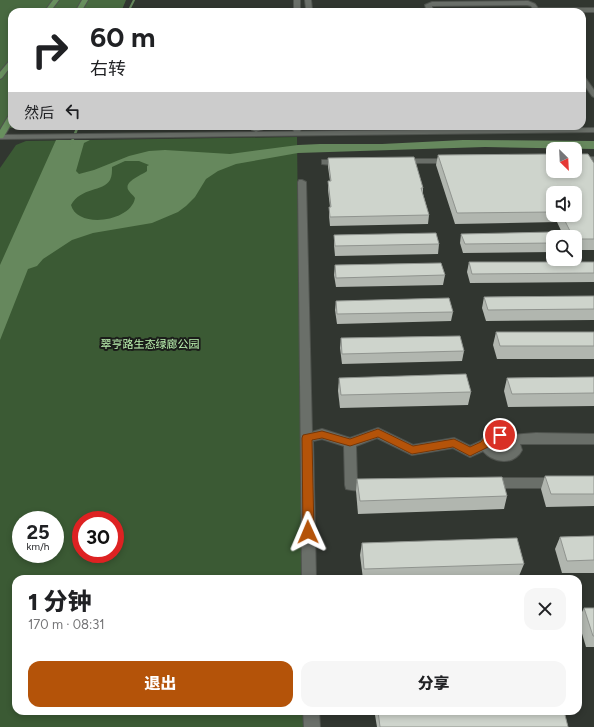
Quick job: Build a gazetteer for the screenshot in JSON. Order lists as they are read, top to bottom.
{
  "parks": ["翠亨路生态绿廊公园"],
  "north": "bottom right",
  "page": {
    "turn": ["60 m", "右转"],
    "then": "然后",
    "speed": "25 km/h",
    "limit": "30",
    "heading": ["1 分钟", "170 m · 08:31"],
    "buttons": ["退出", "分享"]
  }
}
